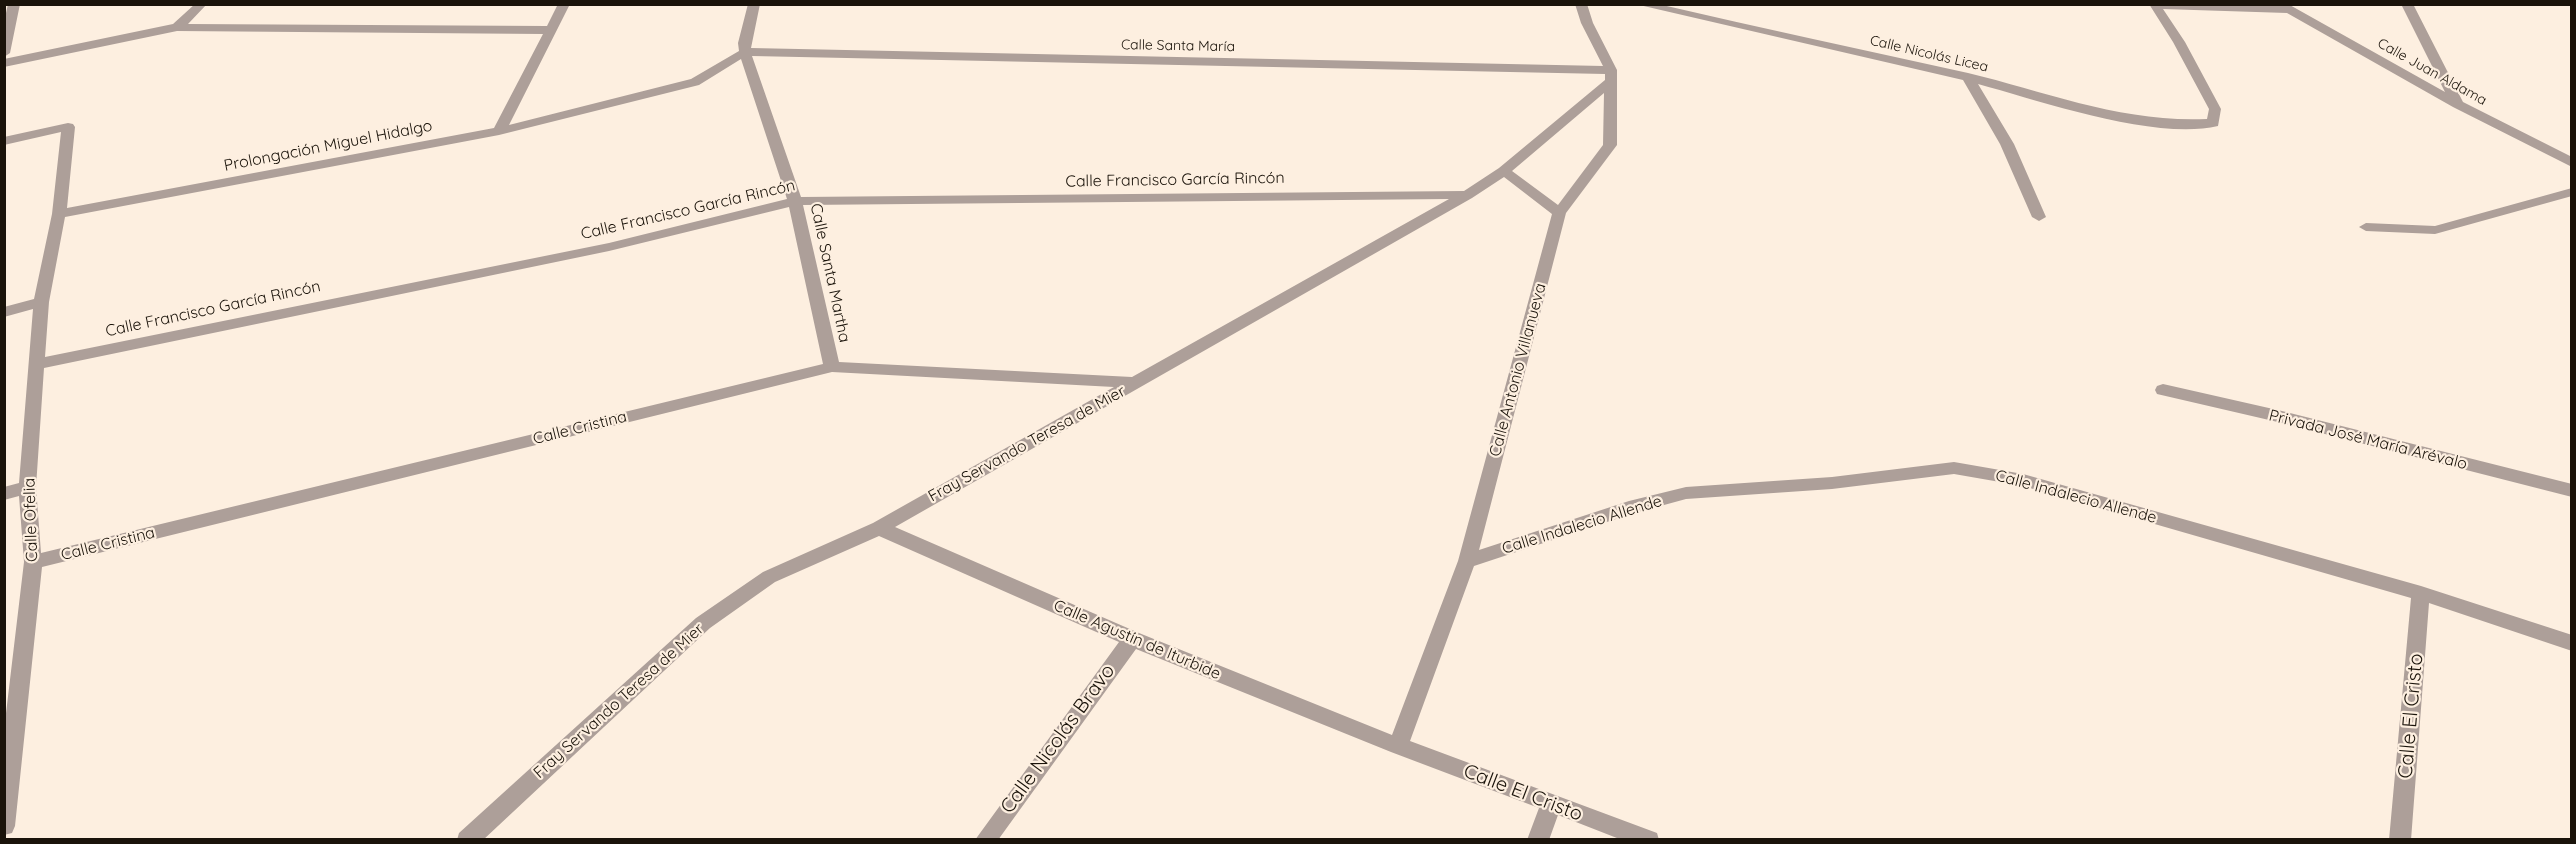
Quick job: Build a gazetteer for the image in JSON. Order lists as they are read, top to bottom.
{
  "streets": {
    "street": [
      "Calle Santa María",
      "Calle Nicolás Licea",
      "Calle Juan Aldama",
      "Prolongación Miguel Hidalgo",
      "Calle Francisco García Rincón",
      "Calle Santa Martha",
      "Calle Antonio Villanueva",
      "Calle Cristina",
      "Privada José María Arévalo",
      "Fray Servando Teresa de Mier",
      "Calle Indalecio Allende",
      "Calle Ofelia",
      "Calle Agustín de Iturbide",
      "Calle El Cristo",
      "Calle Nicolás Bravo"
    ]
  },
  "crossings": [
    ["Calle Santa María", "Prolongación Miguel Hidalgo"],
    ["Calle Santa María", "Calle Santa Martha"],
    ["Calle Santa María", "Calle Antonio Villanueva"],
    ["Calle Santa María", "Fray Servando Teresa de Mier"],
    ["Prolongación Miguel Hidalgo", "Calle Santa Martha"],
    ["Prolongación Miguel Hidalgo", "Calle Ofelia"],
    ["Calle Francisco García Rincón", "Calle Santa Martha"],
    ["Calle Francisco García Rincón", "Fray Servando Teresa de Mier"],
    ["Calle Francisco García Rincón", "Calle Ofelia"],
    ["Calle Santa Martha", "Calle Cristina"],
    ["Calle Antonio Villanueva", "Fray Servando Teresa de Mier"],
    ["Calle Antonio Villanueva", "Calle Indalecio Allende"],
    ["Calle Antonio Villanueva", "Calle Agustín de Iturbide"],
    ["Calle Antonio Villanueva", "Calle El Cristo"],
    ["Calle Cristina", "Fray Servando Teresa de Mier"],
    ["Calle Cristina", "Calle Ofelia"],
    ["Fray Servando Teresa de Mier", "Calle Agustín de Iturbide"],
    ["Calle Indalecio Allende", "Calle El Cristo"],
    ["Calle Agustín de Iturbide", "Calle El Cristo"],
    ["Calle Agustín de Iturbide", "Calle Nicolás Bravo"]
  ]
}
